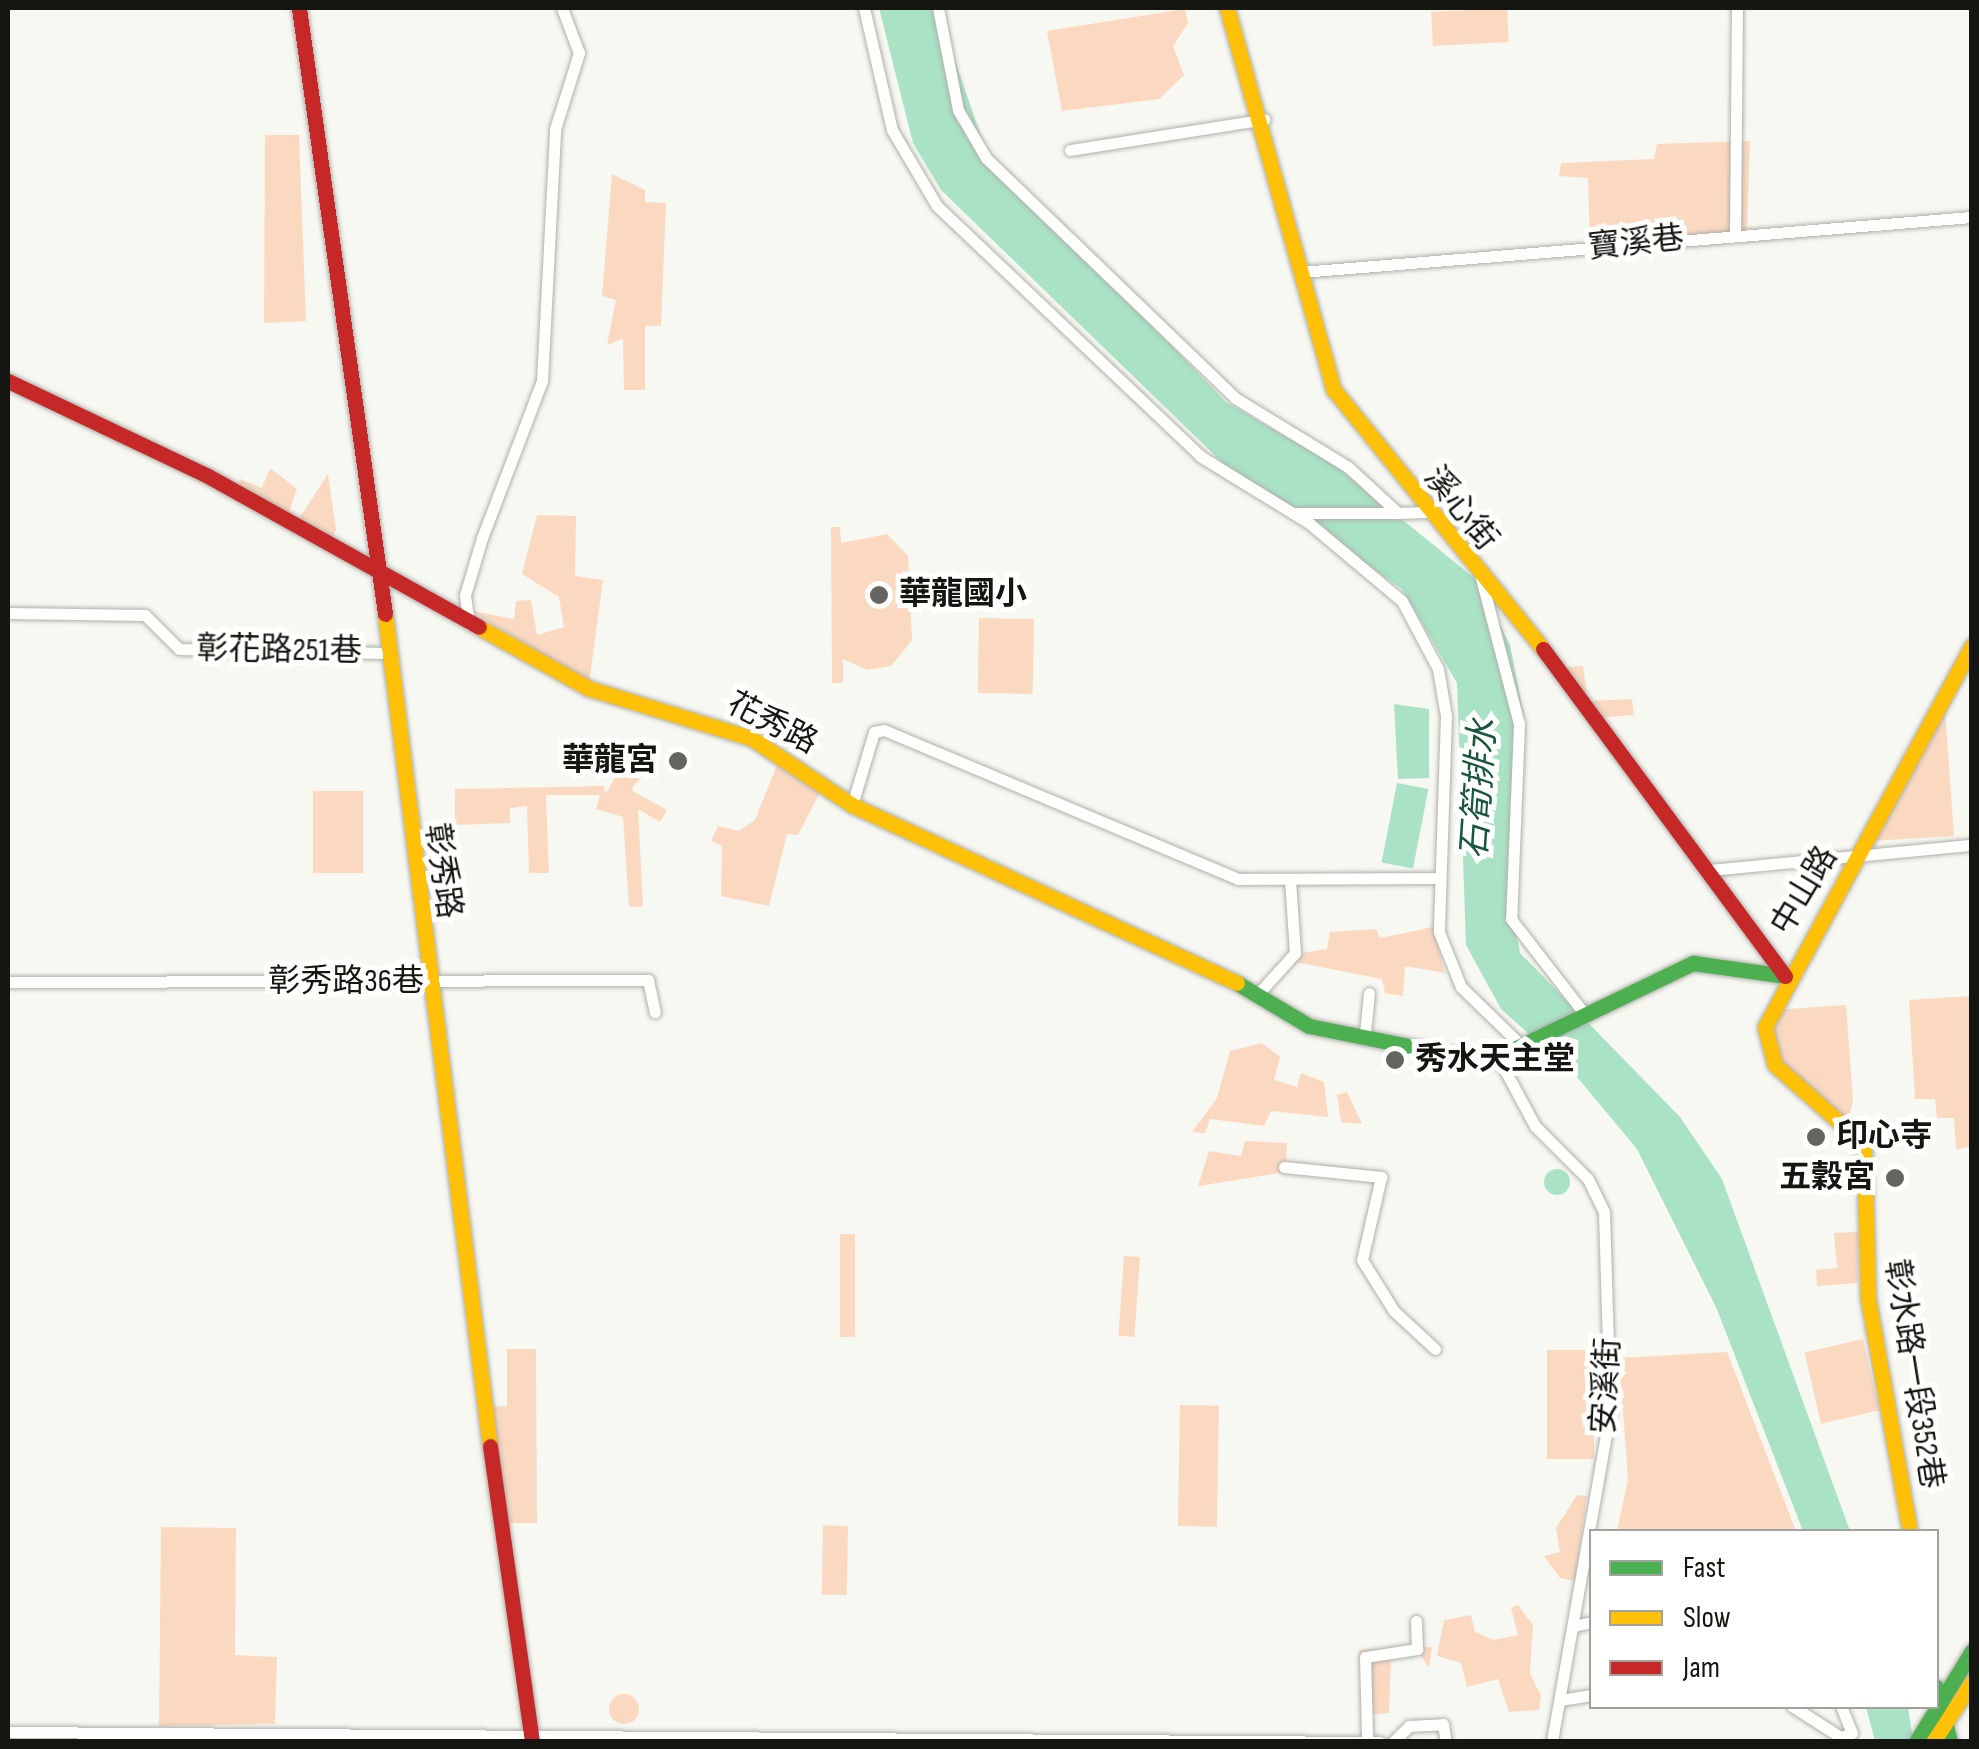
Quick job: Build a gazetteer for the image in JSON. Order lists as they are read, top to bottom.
{
  "streets": {
    "street": [
      "寶溪巷",
      "溪心街",
      "彰花路251巷",
      "花秀路",
      "彰秀路",
      "中山路",
      "彰秀路36巷",
      "彰水路一段352巷",
      "安溪街"
    ]
  },
  "crossings": [
    ["寶溪巷", "溪心街"],
    ["溪心街", "中山路"],
    ["溪心街", "彰水路一段352巷"],
    ["彰花路251巷", "彰秀路"],
    ["花秀路", "彰秀路"],
    ["花秀路", "安溪街"],
    ["彰秀路", "彰秀路36巷"],
    ["中山路", "彰水路一段352巷"]
  ],
  "water": ["石筍排水"],
  "places": [
    "華龍國小",
    "華龍宮",
    "秀水天主堂",
    "印心寺",
    "五穀宮"
  ],
  "legend": ["Fast", "Slow", "Jam"]
}
